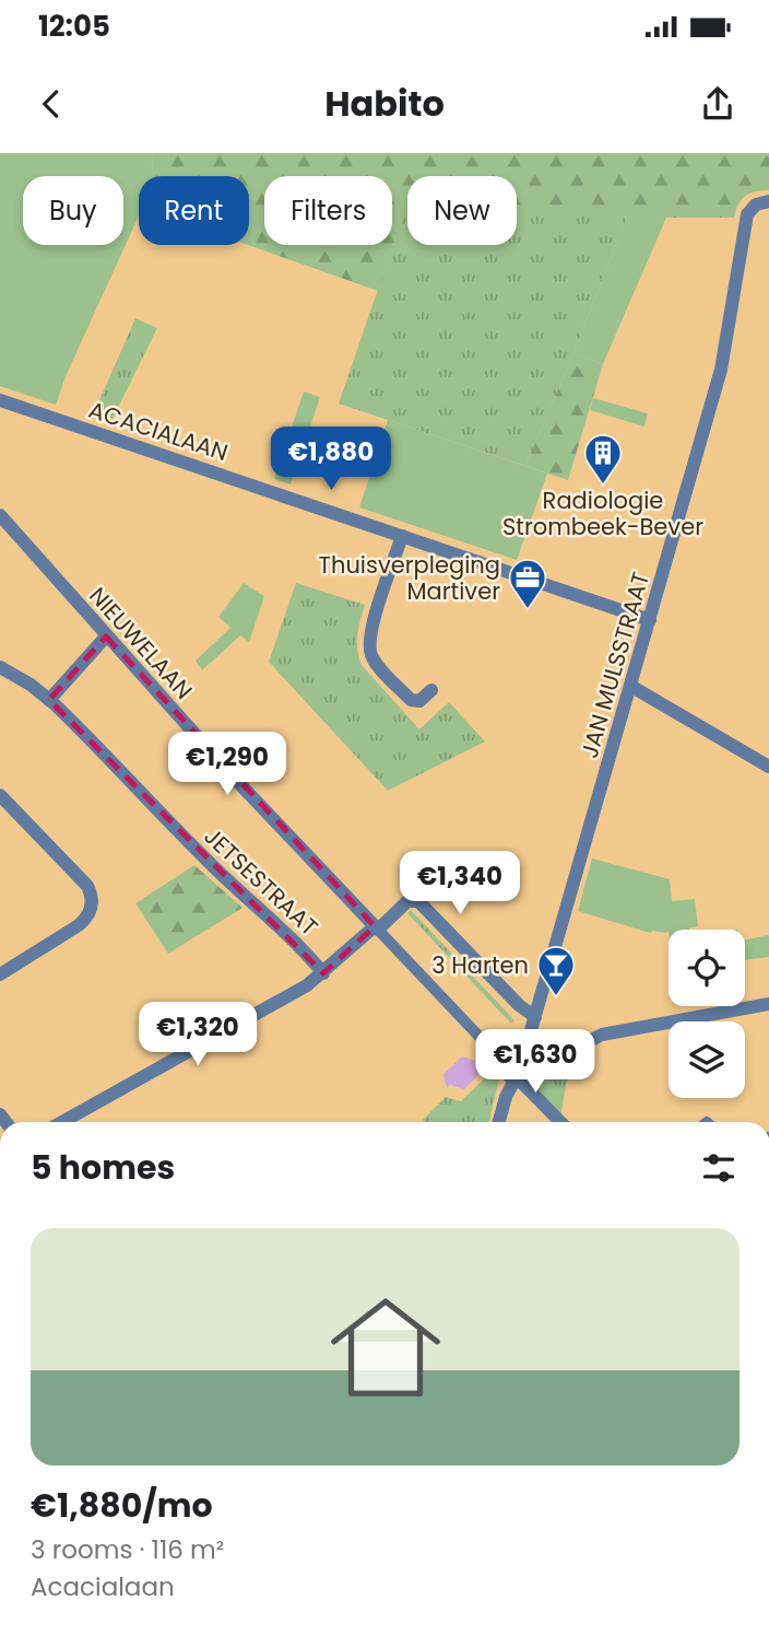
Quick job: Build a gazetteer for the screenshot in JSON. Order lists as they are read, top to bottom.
{
  "streets": {
    "street": [
      "ACACIALAAN",
      "NIEUWELAAN",
      "JAN MULSSTRAAT",
      "JETSESTRAAT"
    ]
  },
  "crossings": [
    ["ACACIALAAN", "JAN MULSSTRAAT"]
  ],
  "places": {
    "building": ["Radiologie Strombeek-Bever"],
    "office": ["Thuisverpleging Martiver"],
    "bar": ["3 Harten"]
  },
  "page": {
    "status": "12:05",
    "header": "Habito",
    "chip": [
      "Buy",
      "Rent",
      "Filters",
      "New"
    ],
    "price": [
      "€1,880",
      "€1,290",
      "€1,340",
      "€1,320",
      "€1,630"
    ],
    "heading": "5 homes",
    "list": [
      {
        "name": "€1,880/mo",
        "note": "3 rooms · 116 m² · Acacialaan"
      }
    ]
  }
}
